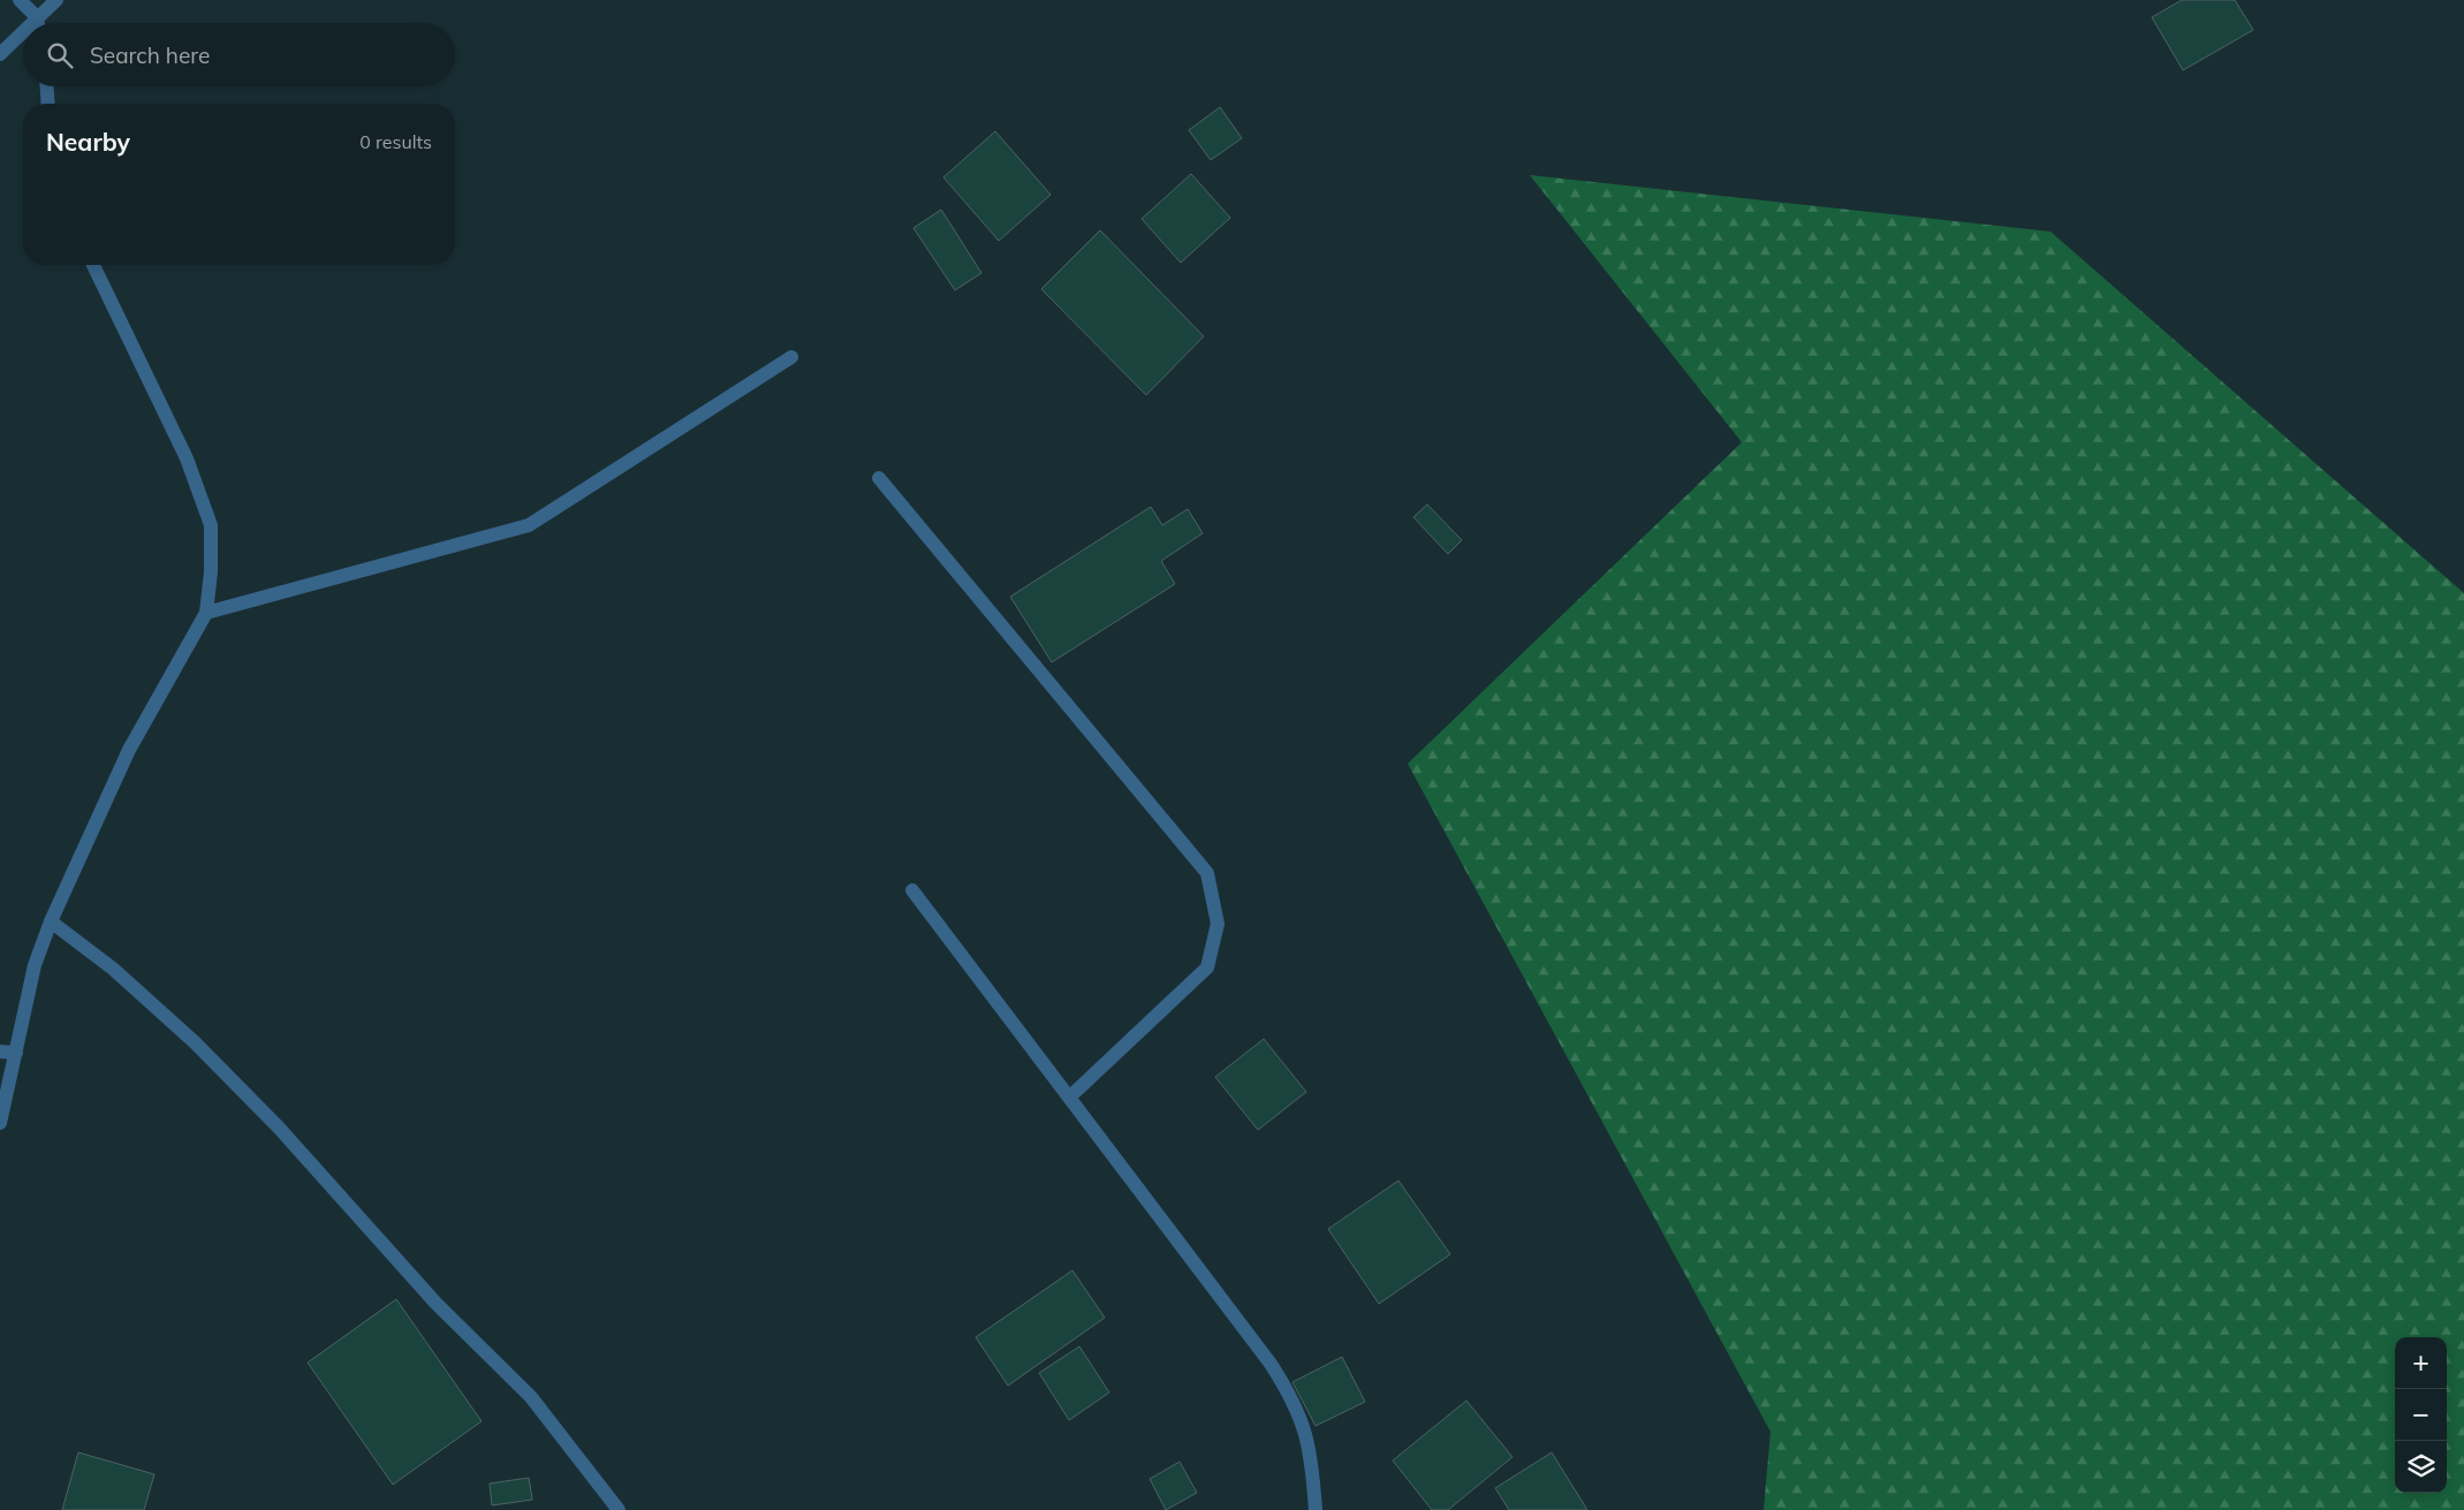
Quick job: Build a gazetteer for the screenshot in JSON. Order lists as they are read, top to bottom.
{
  "page": {
    "search": "Search here",
    "heading": ["Nearby", "0 results"],
    "map_buttons": ["+", "−"]
  }
}
